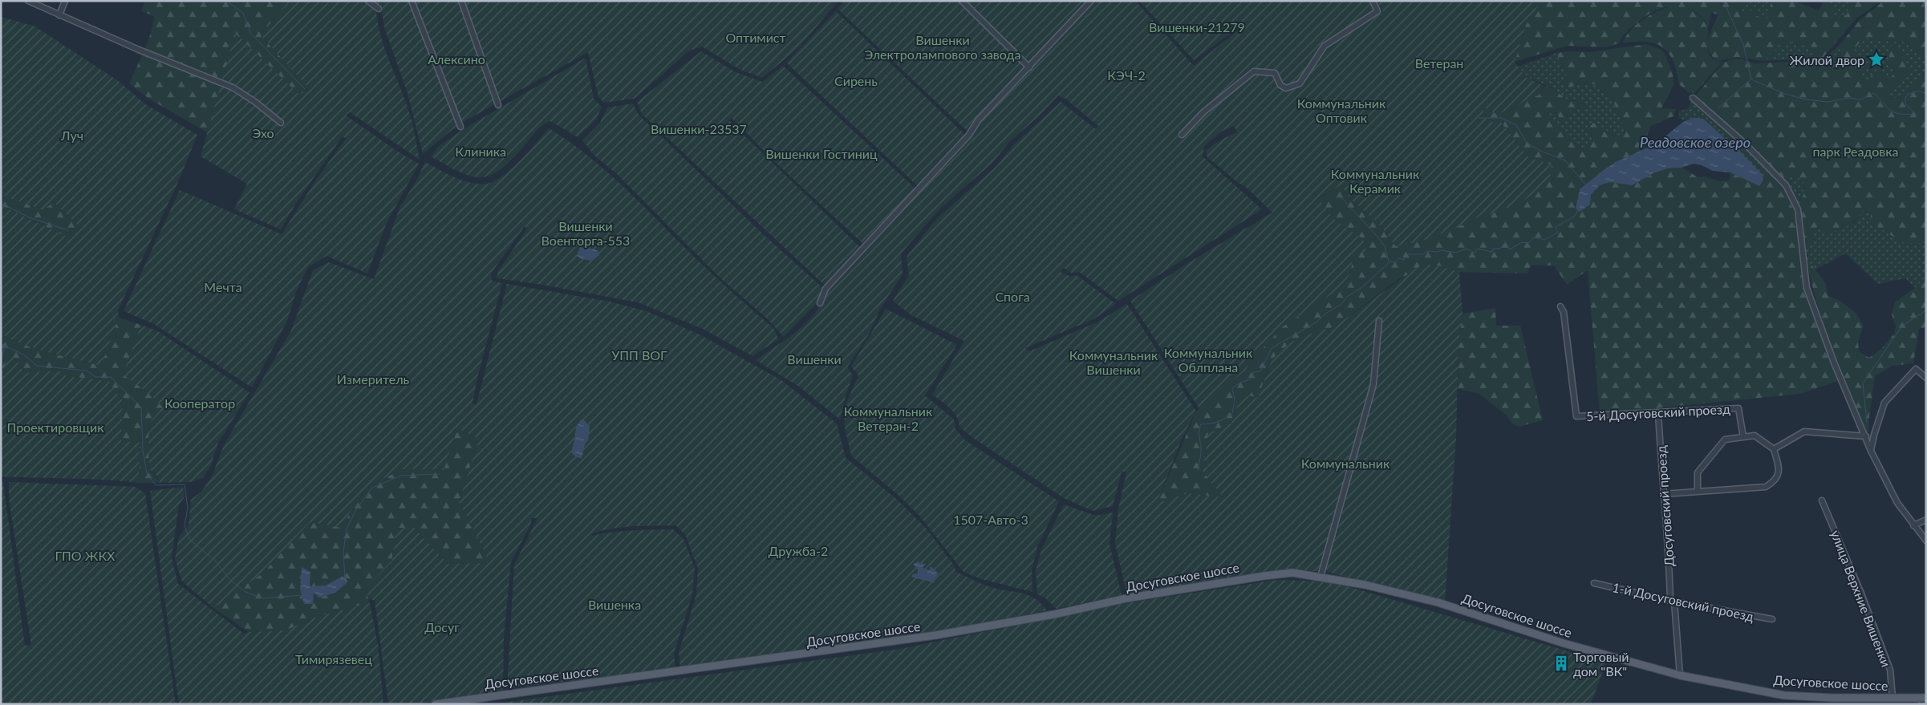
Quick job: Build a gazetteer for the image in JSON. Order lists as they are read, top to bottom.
{
  "streets": {
    "main road": ["Досуговское шоссе"],
    "street": [
      "5-й Досуговский проезд",
      "Досуговский проезд",
      "улица Верхние Вишенки",
      "1-й Досуговский проезд"
    ]
  },
  "crossings": [
    ["5-й Досуговский проезд", "Досуговский проезд"],
    ["Досуговский проезд", "Досуговское шоссе"],
    ["Досуговский проезд", "1-й Досуговский проезд"],
    ["Досуговское шоссе", "улица Верхние Вишенки"]
  ],
  "water": ["Реадовское озеро"],
  "parks": [
    "Вишенки-21279",
    "Оптимист",
    "Вишенки Электролампового завода",
    "Алексино",
    "Ветеран",
    "КЭЧ-2",
    "Сирень",
    "Коммунальник Оптовик",
    "Вишенки-23537",
    "Эхо",
    "Луч",
    "Клиника",
    "парк Реадовка",
    "Вишенки Гостиниц",
    "Коммунальник Керамик",
    "Вишенки Военторга-553",
    "Мечта",
    "Спога",
    "Коммунальник Облплана",
    "УПП ВОГ",
    "Коммунальник Вишенки",
    "Вишенки",
    "Измеритель",
    "Кооператор",
    "Коммунальник Ветеран-2",
    "Проектировщик",
    "Коммунальник",
    "1507-Авто-3",
    "Дружба-2",
    "ГПО ЖКХ",
    "Вишенка",
    "Досуг",
    "Тимирязевец"
  ],
  "places": {
    "place": ["Жилой двор"],
    "building": ["Торговый дом \"ВК\""]
  }
}
